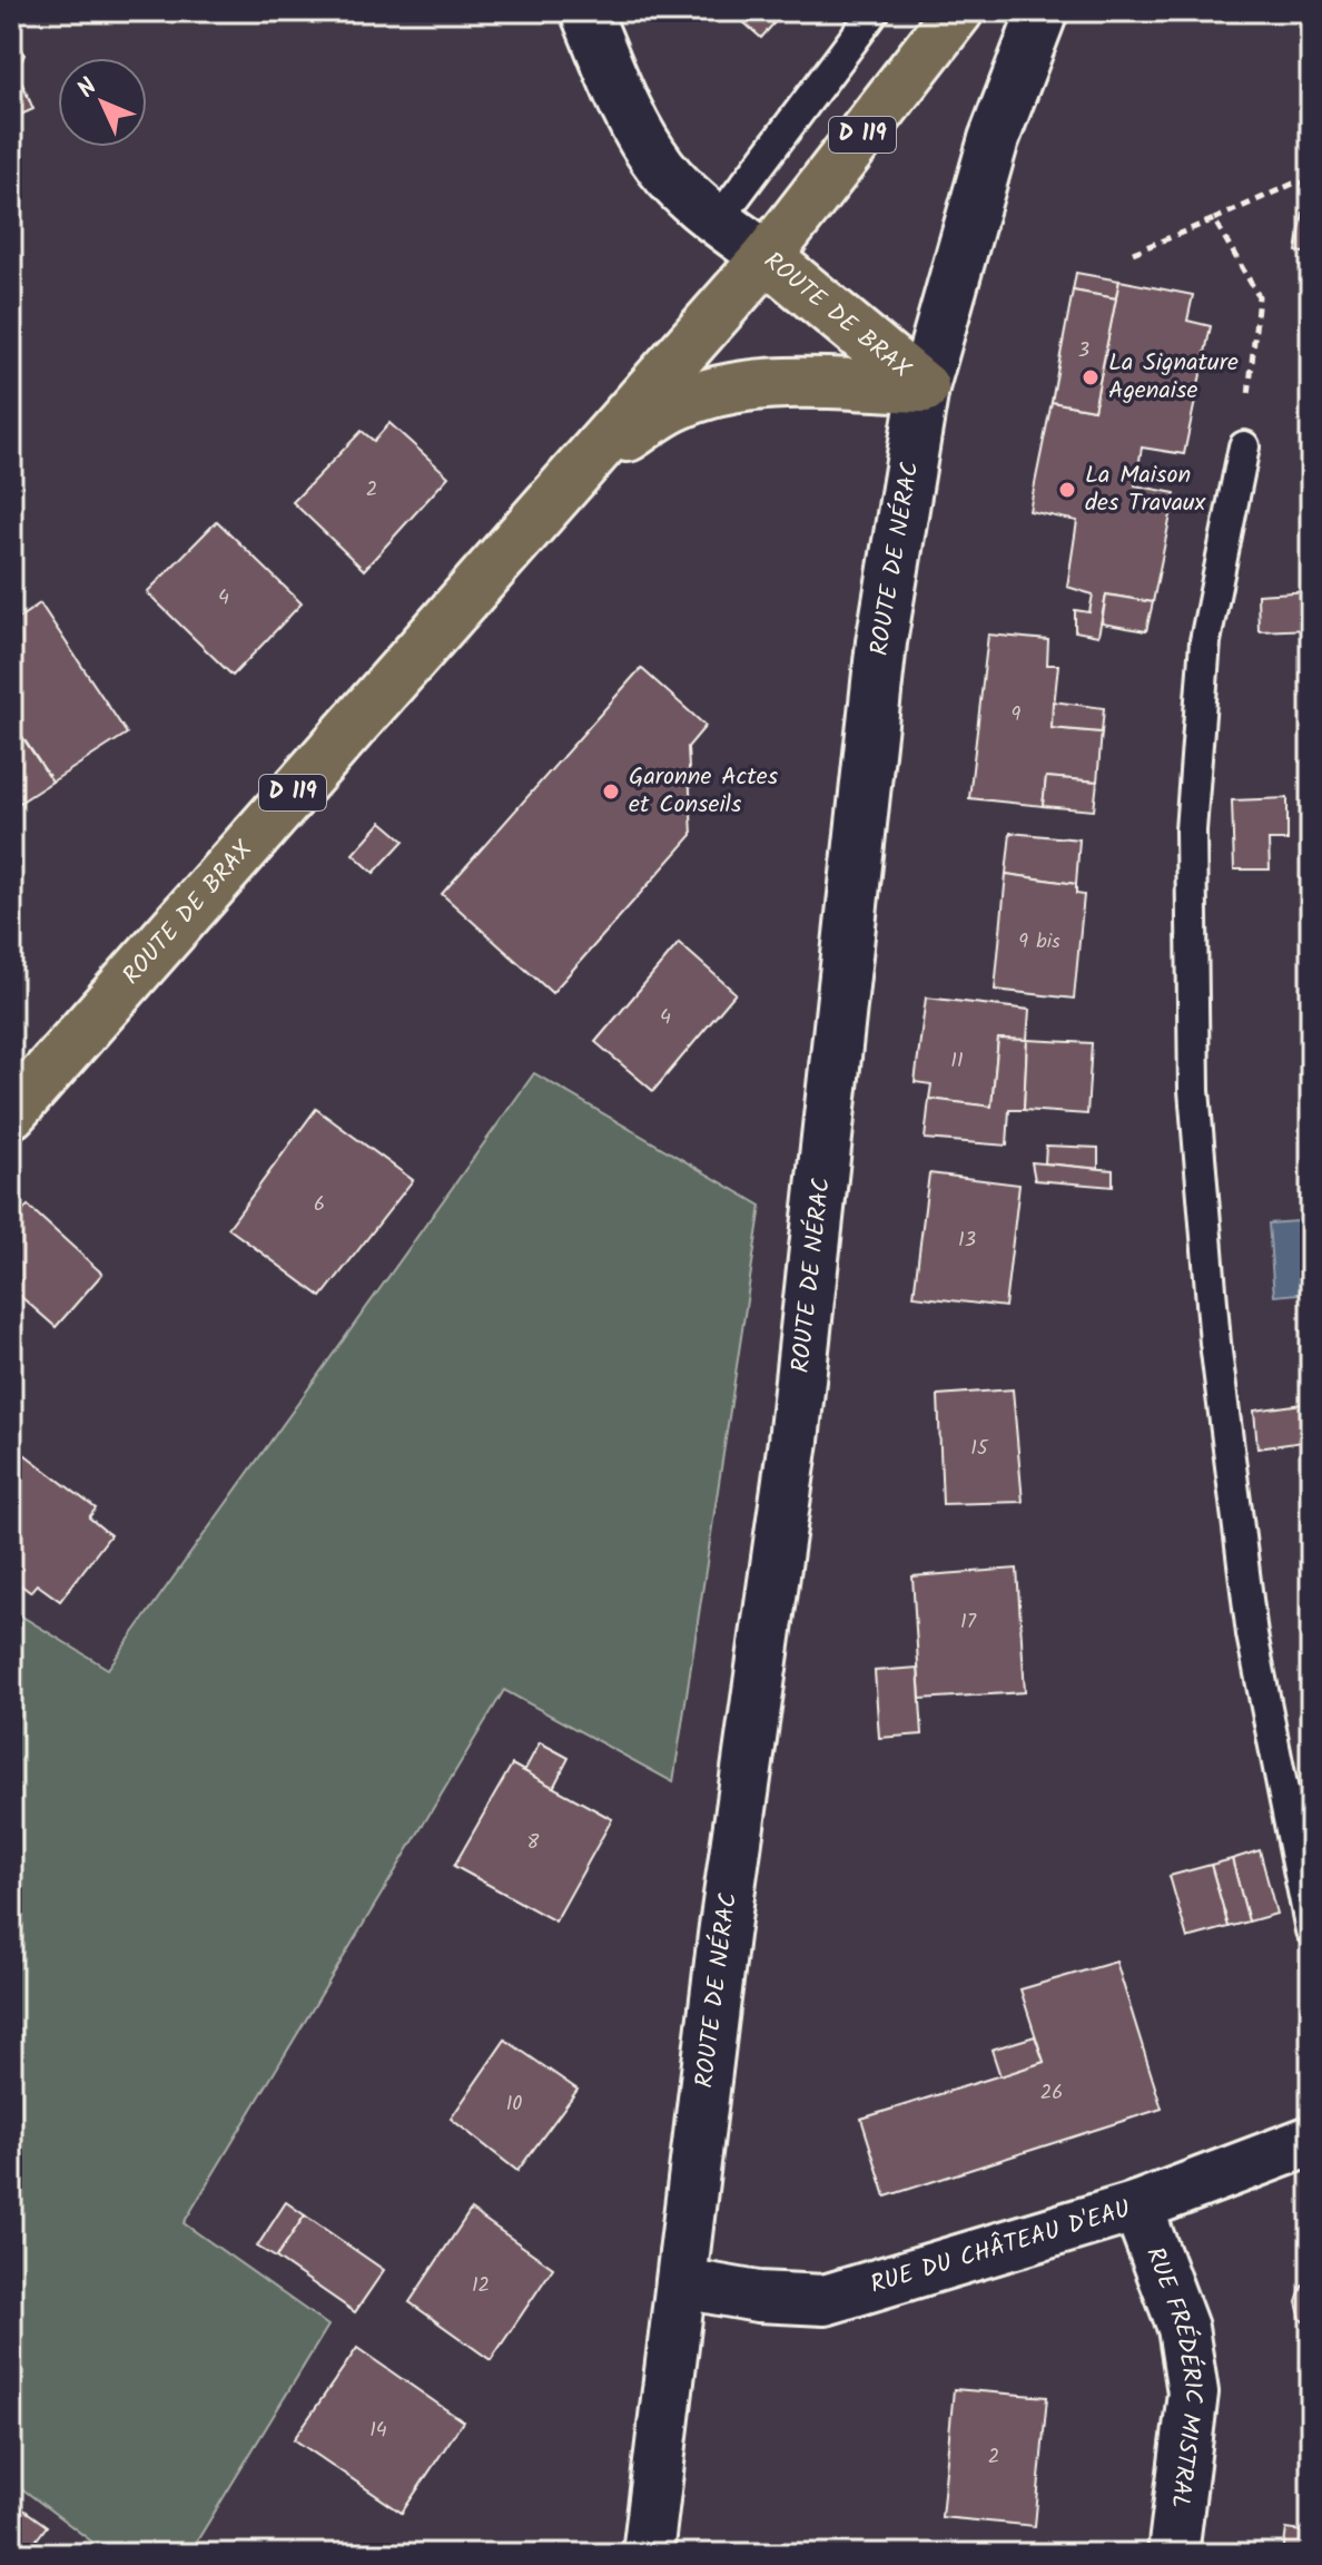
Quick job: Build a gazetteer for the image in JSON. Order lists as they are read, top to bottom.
{
  "streets": {
    "main road": [
      "D 119",
      "ROUTE DE BRAX",
      "ROUTE DE NÉRAC",
      "RUE DU CHÂTEAU D'EAU",
      "RUE FRÉDÉRIC MISTRAL"
    ]
  },
  "crossings": [
    ["D 119", "ROUTE DE BRAX"],
    ["ROUTE DE BRAX", "ROUTE DE NÉRAC"],
    ["ROUTE DE NÉRAC", "RUE DU CHÂTEAU D'EAU"],
    ["RUE DU CHÂTEAU D'EAU", "RUE FRÉDÉRIC MISTRAL"]
  ],
  "places": ["La Signature Agenaise", "La Maison des Travaux", "Garonne Actes et Conseils"],
  "house_numbers": [
    "3",
    "2",
    "4",
    "9",
    "9 bis",
    "4",
    "11",
    "6",
    "13",
    "15",
    "17",
    "8",
    "26",
    "10",
    "12",
    "14",
    "2"
  ],
  "north": "top left"
}
